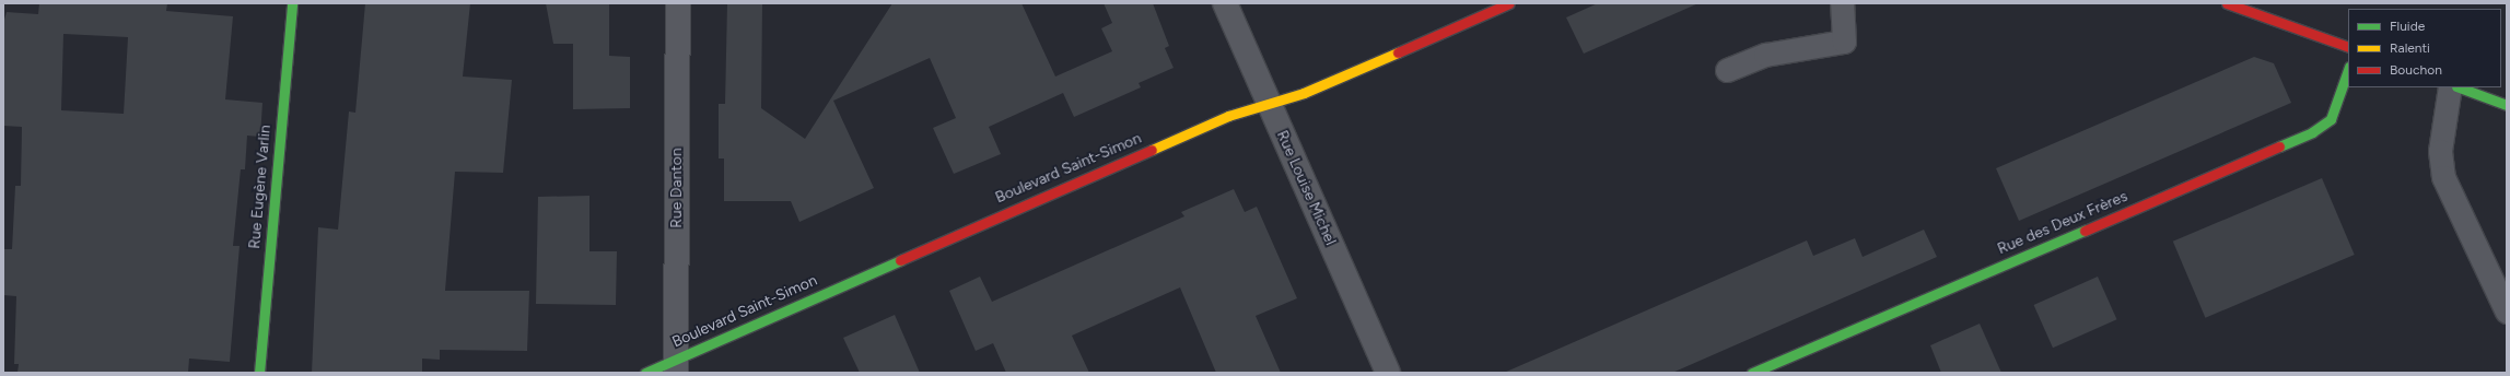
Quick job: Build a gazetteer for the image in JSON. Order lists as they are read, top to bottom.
{
  "streets": {
    "street": [
      "Boulevard Saint-Simon",
      "Rue Eugène Varlin",
      "Rue Danton",
      "Rue Louise Michel",
      "Rue des Deux Frères"
    ]
  },
  "crossings": [
    ["Boulevard Saint-Simon", "Rue Danton"],
    ["Boulevard Saint-Simon", "Rue Louise Michel"]
  ],
  "legend": ["Fluide", "Ralenti", "Bouchon"]
}
